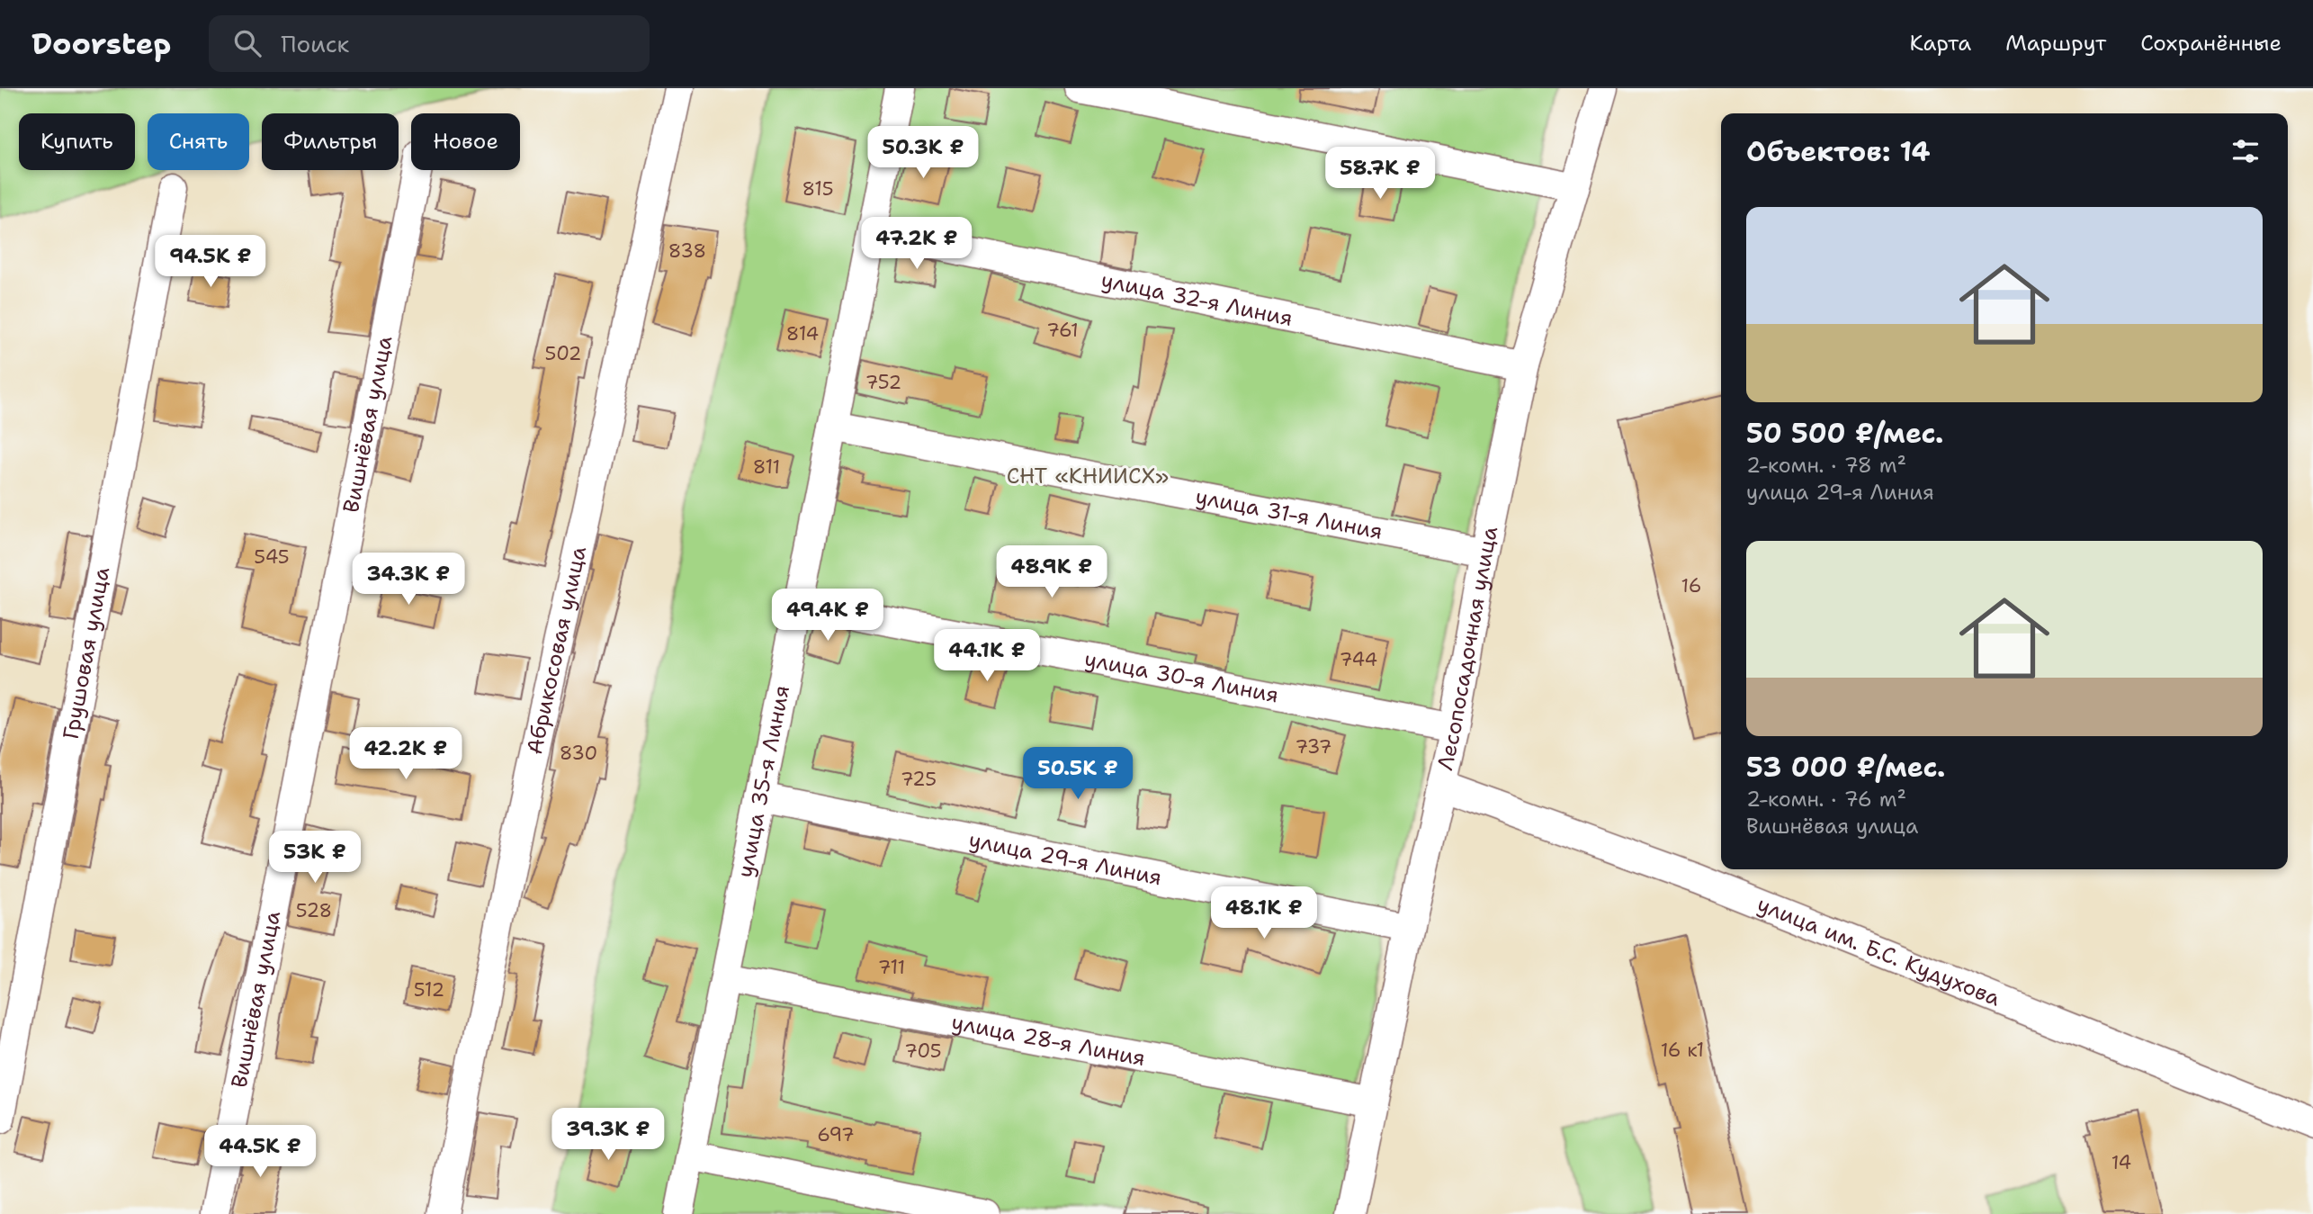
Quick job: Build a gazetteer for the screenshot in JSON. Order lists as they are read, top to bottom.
{
  "streets": {
    "street": [
      "улица 32-я Линия",
      "Вишнёвая улица",
      "улица 31-я Линия",
      "Лесопосадочная улица",
      "Абрикосовая улица",
      "Грушовая улица",
      "улица 30-я Линия",
      "улица 35-я Линия",
      "улица 29-я Линия",
      "улица им. Б.С. Кудухова",
      "улица 28-я Линия"
    ]
  },
  "crossings": [
    ["улица 32-я Линия", "Лесопосадочная улица"],
    ["улица 32-я Линия", "улица 35-я Линия"],
    ["улица 31-я Линия", "Лесопосадочная улица"],
    ["улица 31-я Линия", "улица 35-я Линия"],
    ["Лесопосадочная улица", "улица 30-я Линия"],
    ["Лесопосадочная улица", "улица 29-я Линия"],
    ["Лесопосадочная улица", "улица им. Б.С. Кудухова"],
    ["Лесопосадочная улица", "улица 28-я Линия"],
    ["улица 30-я Линия", "улица 35-я Линия"],
    ["улица 35-я Линия", "улица 29-я Линия"],
    ["улица 35-я Линия", "улица 28-я Линия"]
  ],
  "parks": ["СНТ «КНИИСХ»"],
  "house_numbers": [
    "815",
    "838",
    "761",
    "814",
    "502",
    "752",
    "811",
    "545",
    "16",
    "744",
    "737",
    "830",
    "725",
    "528",
    "711",
    "512",
    "16 к1",
    "705",
    "697",
    "14"
  ],
  "page": {
    "header": "Doorstep",
    "search": "Поиск",
    "nav": ["Карта", "Маршрут", "Сохранённые"],
    "chip": [
      "Купить",
      "Снять",
      "Фильтры",
      "Новое"
    ],
    "heading": "Объектов: 14",
    "price": [
      "50.3K ₽",
      "58.7K ₽",
      "47.2K ₽",
      "94.5K ₽",
      "48.9K ₽",
      "34.3K ₽",
      "49.4K ₽",
      "44.1K ₽",
      "42.2K ₽",
      "50.5K ₽",
      "53K ₽",
      "48.1K ₽",
      "39.3K ₽",
      "44.5K ₽"
    ],
    "list": [
      {
        "name": "50 500 ₽/мес.",
        "note": "2-комн. · 78 m² · улица 29-я Линия"
      },
      {
        "name": "53 000 ₽/мес.",
        "note": "2-комн. · 76 m² · Вишнёвая улица"
      }
    ]
  }
}
